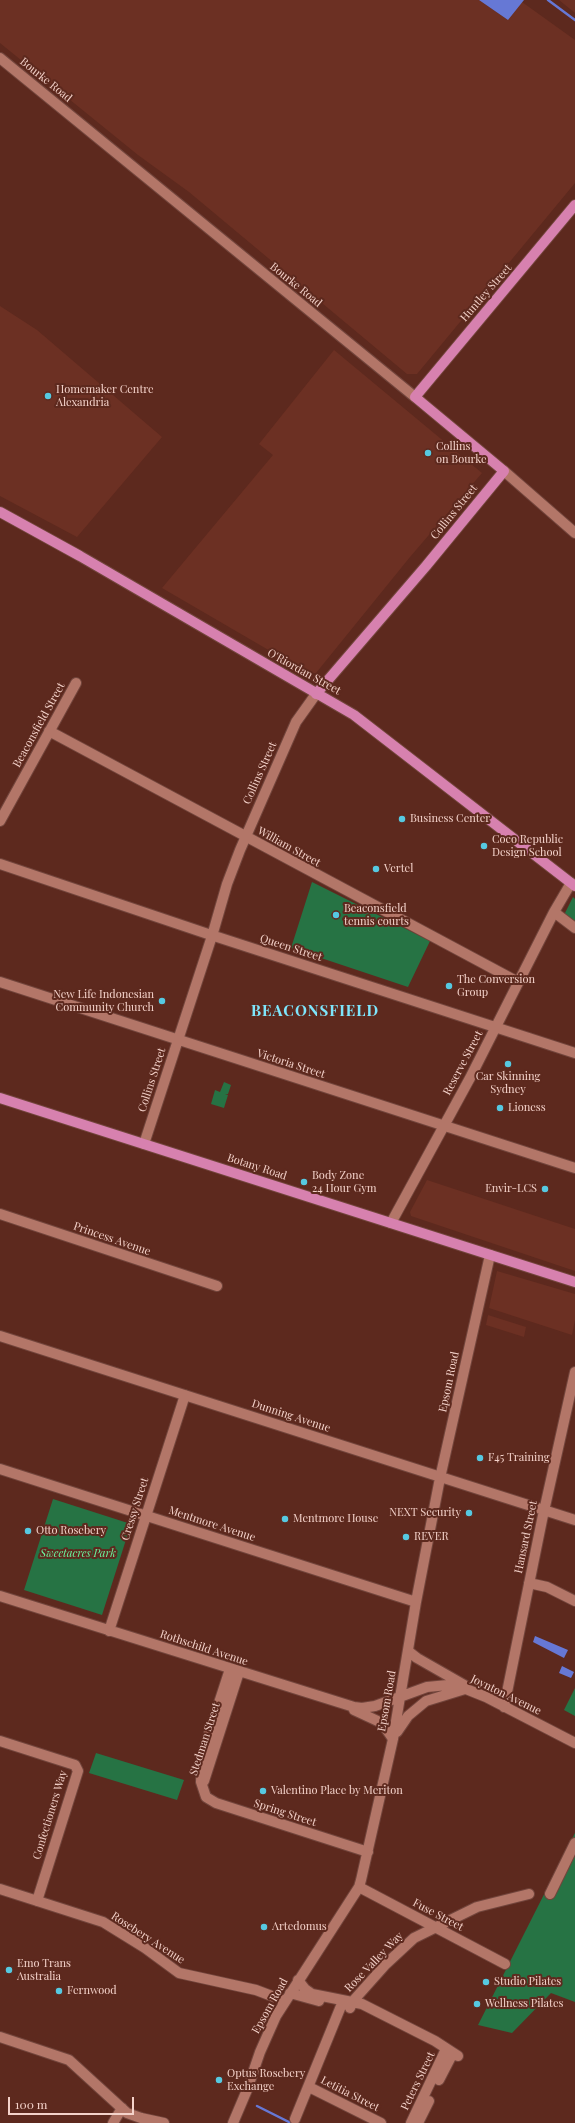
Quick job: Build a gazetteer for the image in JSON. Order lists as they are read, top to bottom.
{
  "streets": {
    "main road": [
      "Bourke Road",
      "Huntley Street",
      "Collins Street",
      "O'Riordan Street",
      "Botany Road"
    ],
    "street": [
      "Beaconsfield Street",
      "William Street",
      "Queen Street",
      "Reserve Street",
      "Victoria Street",
      "Princess Avenue",
      "Epsom Road",
      "Dunning Avenue",
      "Cressy Street",
      "Mentmore Avenue",
      "Hansard Street",
      "Rothschild Avenue",
      "Joynton Avenue",
      "Stedman Street",
      "Spring Street",
      "Confectioners Way",
      "Fuse Street",
      "Rosebery Avenue",
      "Rose Valley Way",
      "Peters Street",
      "Letitia Street"
    ]
  },
  "crossings": [
    ["Bourke Road", "Huntley Street"],
    ["Bourke Road", "Collins Street"],
    ["Collins Street", "O'Riordan Street"],
    ["Collins Street", "William Street"],
    ["Collins Street", "Queen Street"],
    ["Collins Street", "Victoria Street"],
    ["Collins Street", "Botany Road"],
    ["O'Riordan Street", "Reserve Street"],
    ["Beaconsfield Street", "William Street"],
    ["William Street", "Reserve Street"],
    ["Queen Street", "Reserve Street"],
    ["Reserve Street", "Victoria Street"],
    ["Reserve Street", "Botany Road"],
    ["Botany Road", "Epsom Road"],
    ["Epsom Road", "Dunning Avenue"],
    ["Epsom Road", "Mentmore Avenue"],
    ["Epsom Road", "Rothschild Avenue"],
    ["Epsom Road", "Joynton Avenue"],
    ["Epsom Road", "Spring Street"],
    ["Epsom Road", "Fuse Street"],
    ["Epsom Road", "Rosebery Avenue"],
    ["Dunning Avenue", "Cressy Street"],
    ["Dunning Avenue", "Hansard Street"],
    ["Cressy Street", "Mentmore Avenue"],
    ["Cressy Street", "Rothschild Avenue"],
    ["Hansard Street", "Joynton Avenue"],
    ["Rothschild Avenue", "Joynton Avenue"],
    ["Rothschild Avenue", "Stedman Street"],
    ["Stedman Street", "Spring Street"],
    ["Confectioners Way", "Rosebery Avenue"],
    ["Fuse Street", "Rose Valley Way"],
    ["Rosebery Avenue", "Rose Valley Way"],
    ["Rose Valley Way", "Letitia Street"]
  ],
  "districts": ["BEACONSFIELD"],
  "parks": ["Sweetacres Park"],
  "places": [
    "Homemaker Centre Alexandria",
    "Collins on Bourke",
    "Business Center",
    "Coco Republic Design School",
    "Vertel",
    "Beaconsfield tennis courts",
    "The Conversion Group",
    "New Life Indonesian Community Church",
    "Car Skinning Sydney",
    "Lioness",
    "Body Zone 24 Hour Gym",
    "Envir-LCS",
    "F45 Training",
    "NEXT Security",
    "Mentmore House",
    "Otto Rosebery",
    "REVER",
    "Valentino Place by Meriton",
    "Artedomus",
    "Emo Trans Australia",
    "Studio Pilates",
    "Fernwood",
    "Wellness Pilates",
    "Optus Rosebery Exchange"
  ],
  "scale_bar": "100 m"
}
